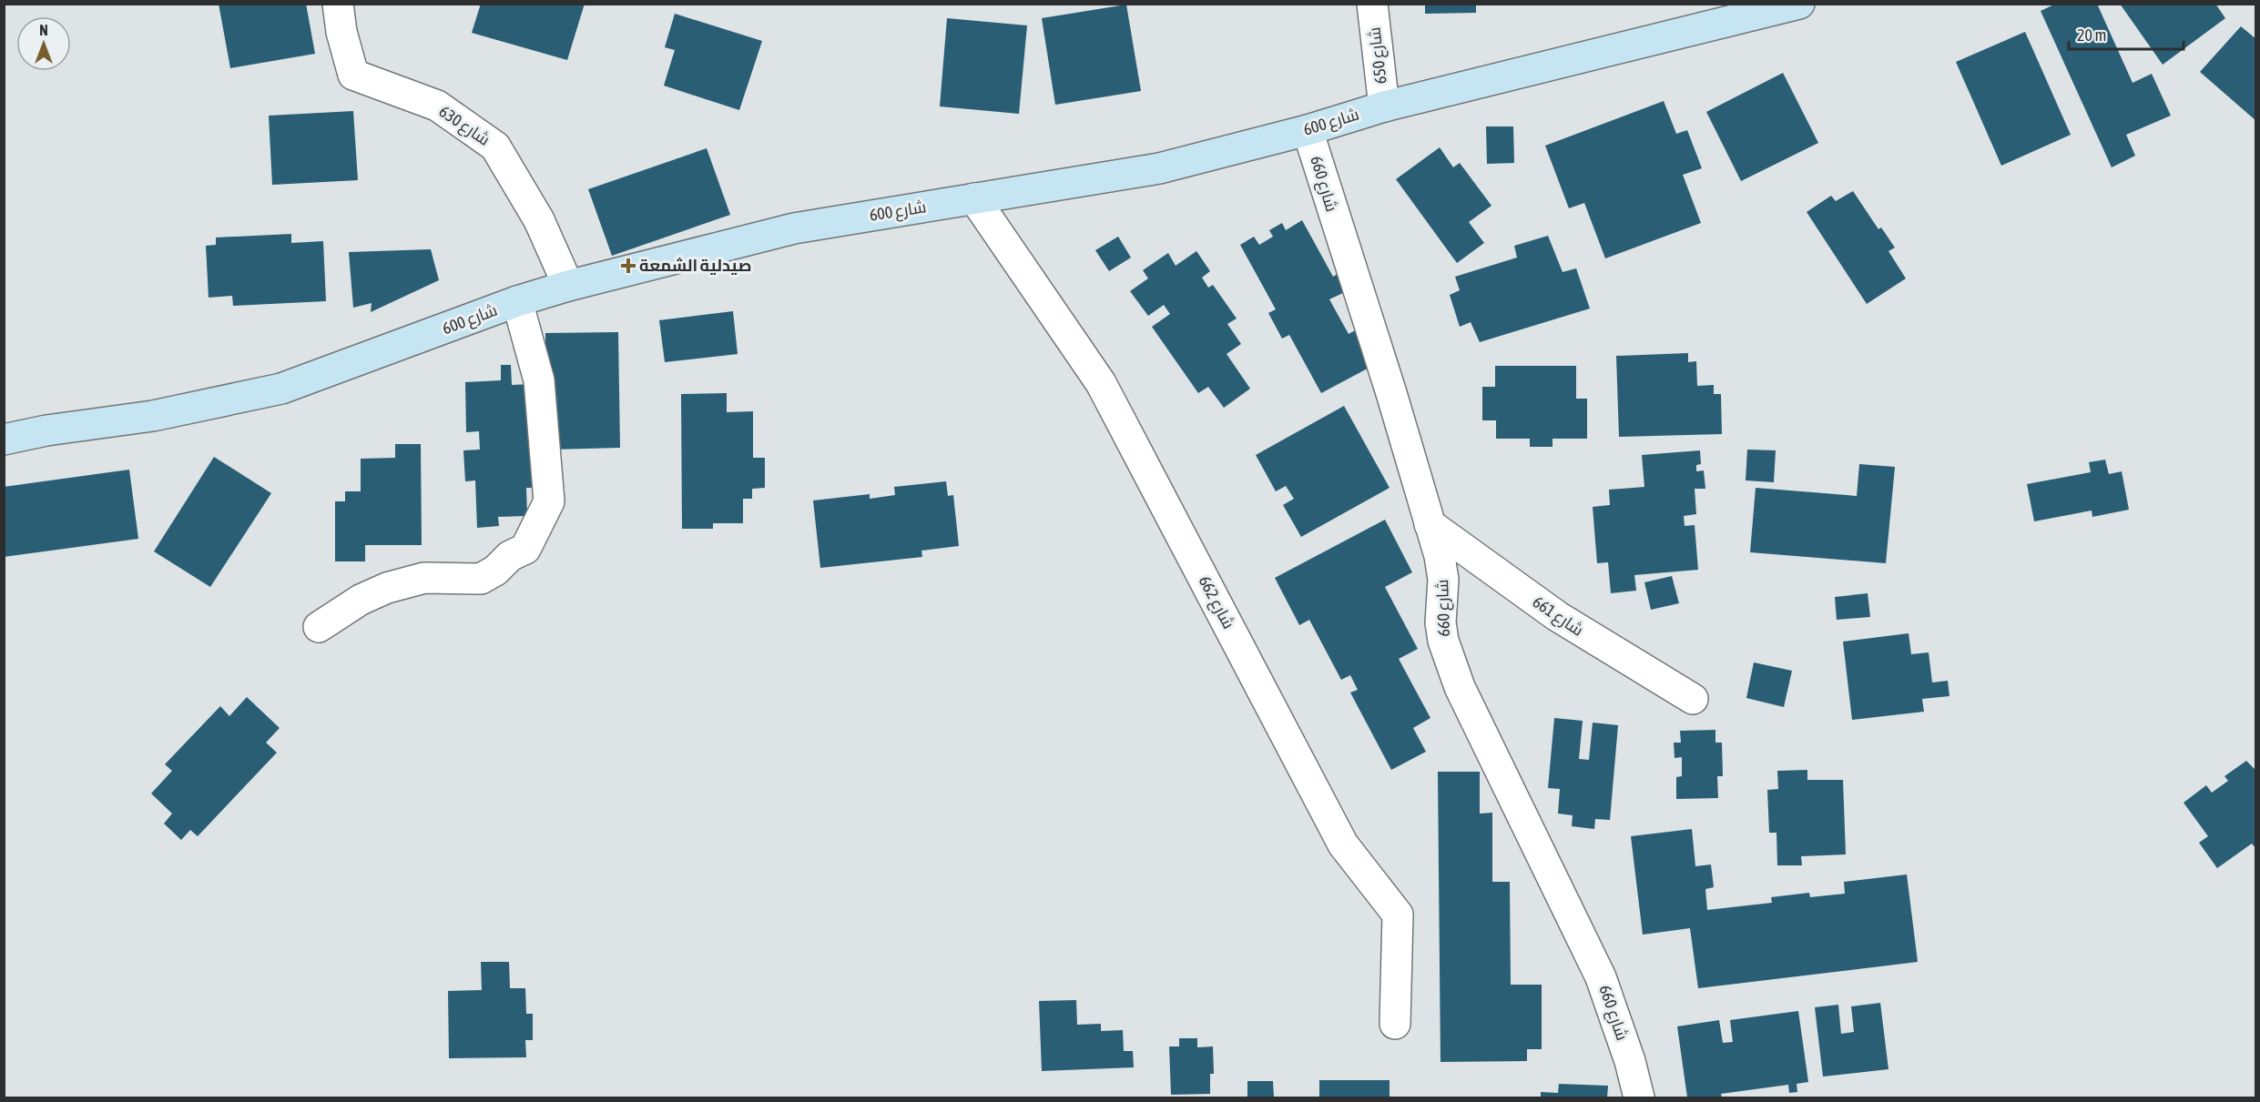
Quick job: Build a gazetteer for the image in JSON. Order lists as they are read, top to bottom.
{
  "streets": {
    "main road": ["شارع 600"],
    "street": [
      "شارع 650",
      "شارع 630",
      "شارع 660",
      "شارع 662",
      "شارع 661"
    ]
  },
  "crossings": [
    ["شارع 650", "شارع 600"],
    ["شارع 600", "شارع 630"],
    ["شارع 600", "شارع 660"],
    ["شارع 600", "شارع 662"],
    ["شارع 660", "شارع 661"]
  ],
  "places": {
    "health": ["صيدلية الشمعة"]
  },
  "scale_bar": "20 m",
  "north": "top"
}
